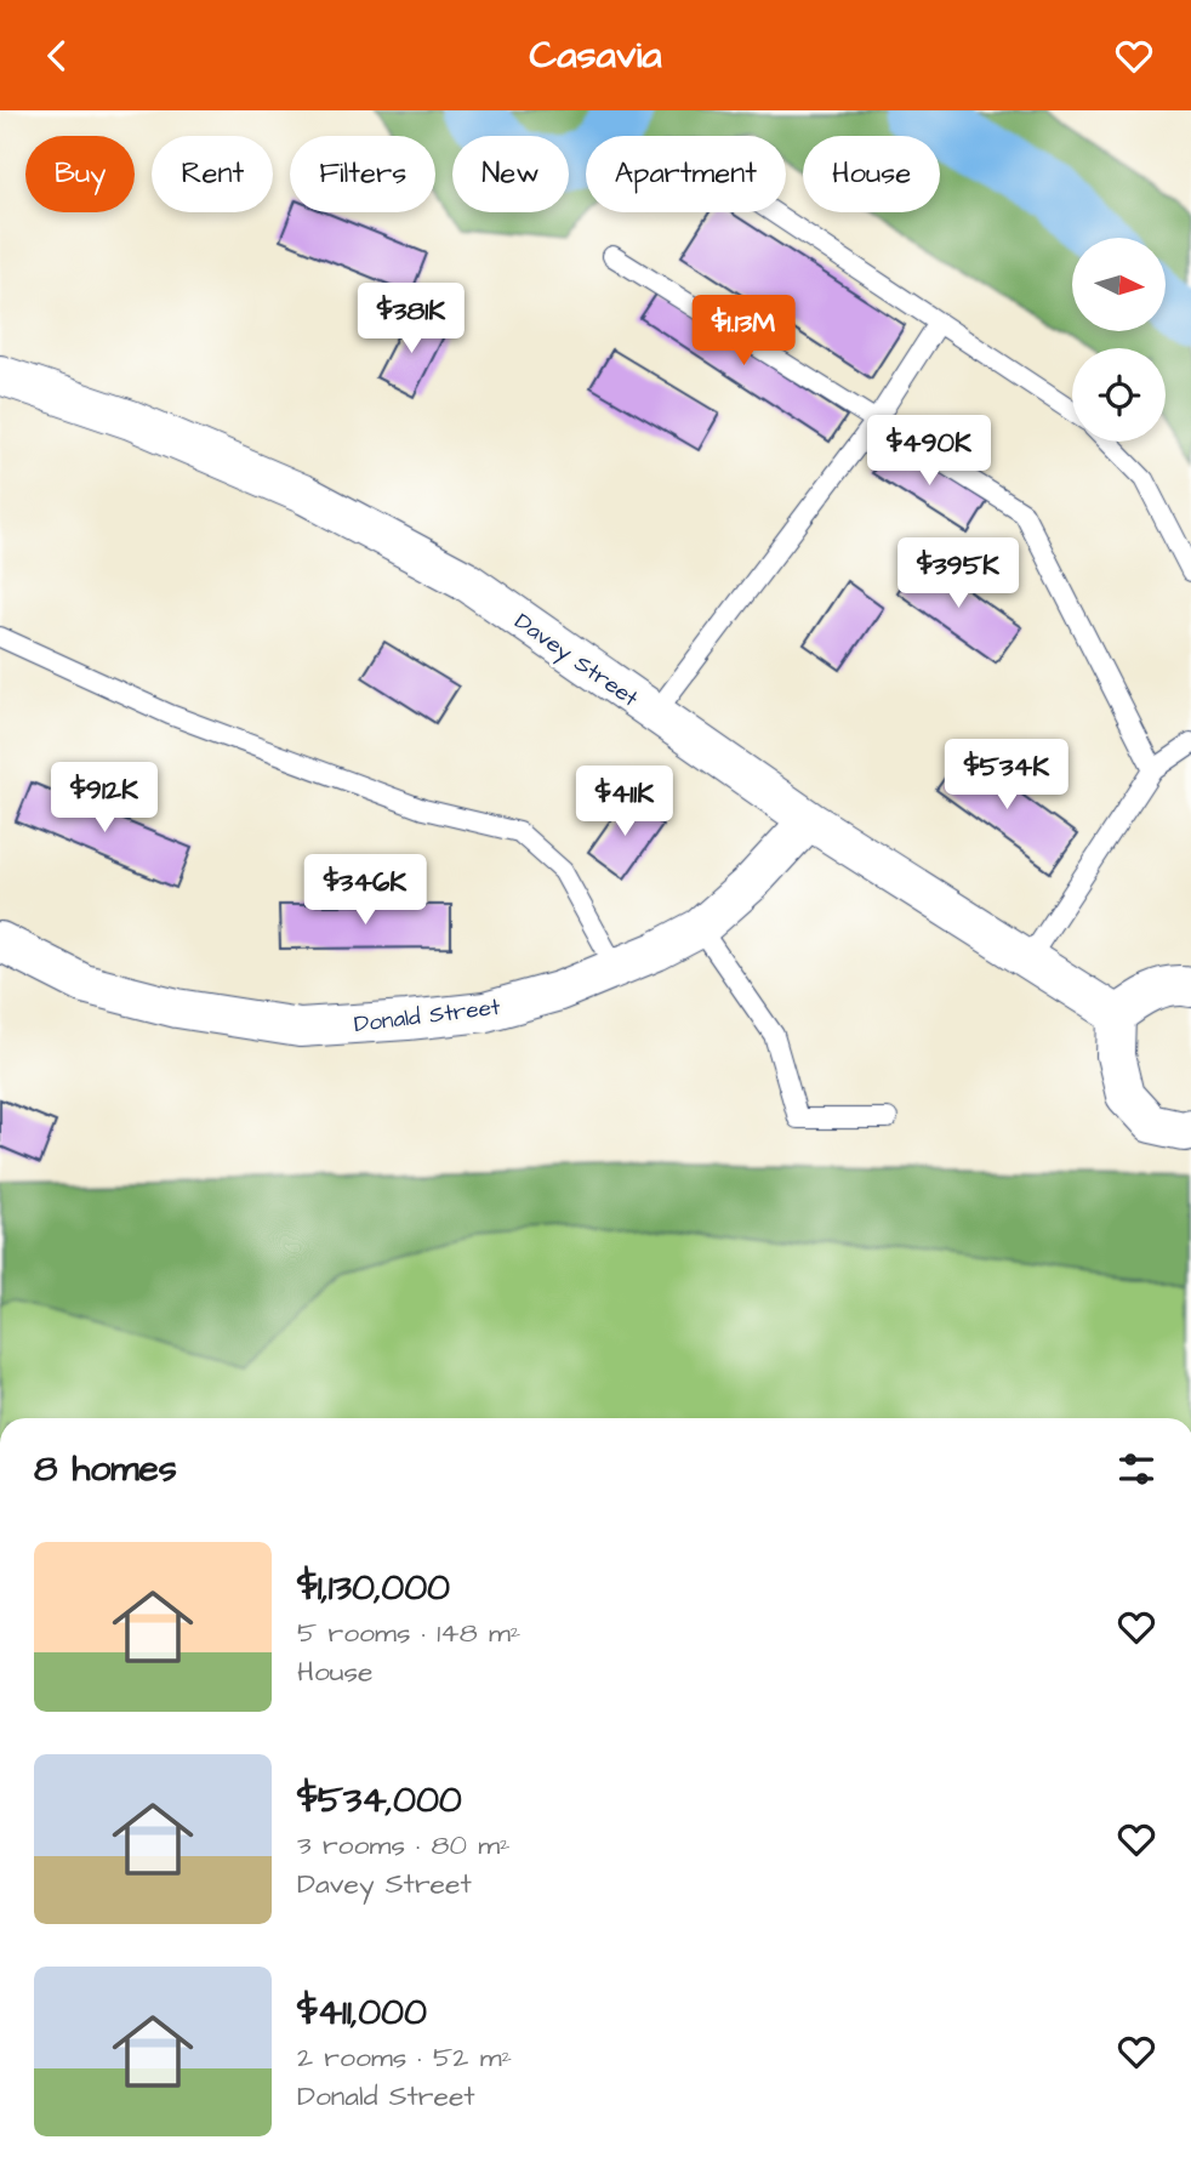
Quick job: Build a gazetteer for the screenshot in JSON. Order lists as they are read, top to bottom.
{
  "streets": {
    "street": ["Davey Street", "Donald Street"]
  },
  "crossings": [
    ["Davey Street", "Donald Street"]
  ],
  "north": "right",
  "page": {
    "header": "Casavia",
    "chip": [
      "Buy",
      "Rent",
      "Filters",
      "New",
      "Apartment",
      "House"
    ],
    "price": [
      "$381K",
      "$1.13M",
      "$490K",
      "$395K",
      "$534K",
      "$912K",
      "$411K",
      "$346K"
    ],
    "heading": "8 homes",
    "list": [
      {
        "name": "$1,130,000",
        "note": "5 rooms · 148 m² · House"
      },
      {
        "name": "$534,000",
        "note": "3 rooms · 80 m² · Davey Street"
      },
      {
        "name": "$411,000",
        "note": "2 rooms · 52 m² · Donald Street"
      }
    ]
  }
}
